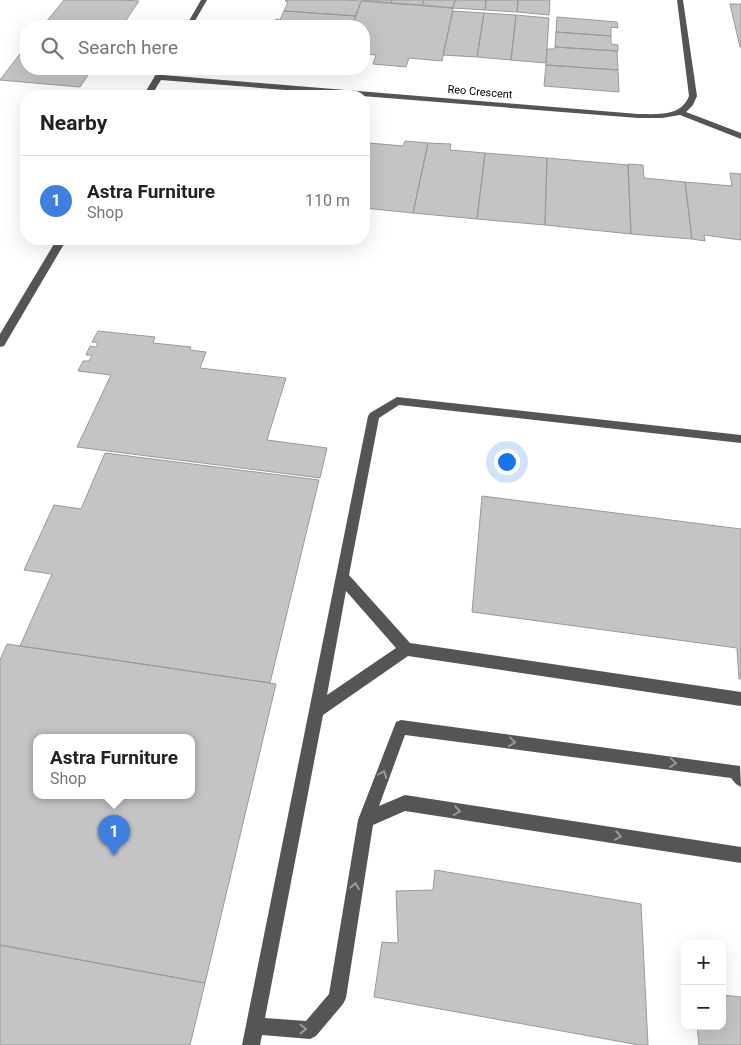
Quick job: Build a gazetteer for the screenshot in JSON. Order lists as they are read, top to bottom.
{
  "streets": {
    "street": ["Reo Crescent"]
  },
  "page": {
    "search": "Search here",
    "heading": "Nearby",
    "list": [
      {
        "mark": "1",
        "name": "Astra Furniture",
        "note": "Shop",
        "value": "110 m"
      }
    ],
    "popup": ["Astra Furniture", "Shop"],
    "pins": "1",
    "map_buttons": ["+", "−"]
  }
}
